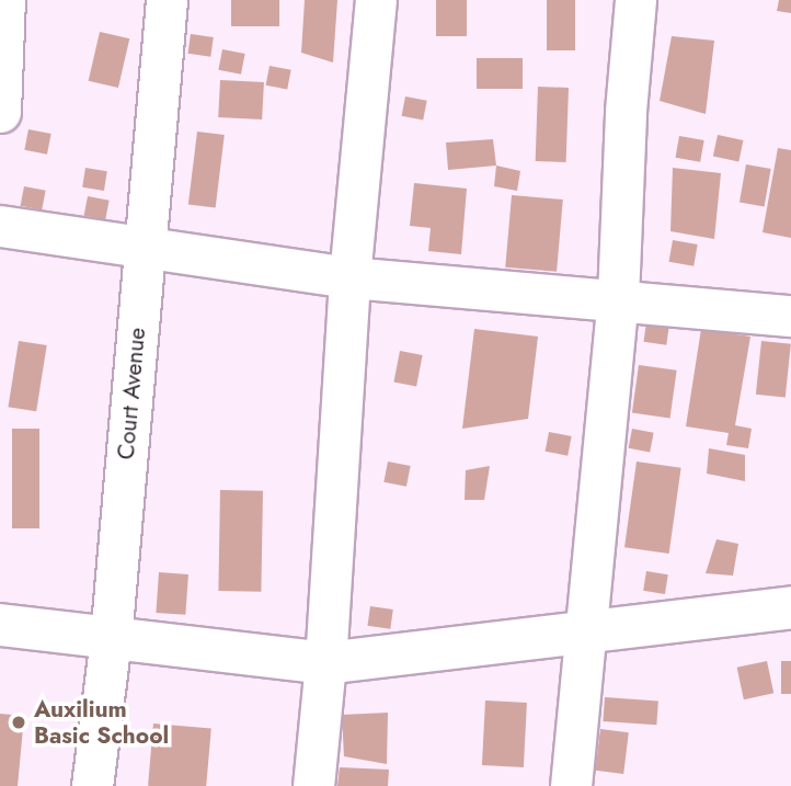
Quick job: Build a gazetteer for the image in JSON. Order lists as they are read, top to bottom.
{
  "streets": {
    "street": ["Court Avenue"]
  },
  "places": ["Auxilium Basic School"]
}
